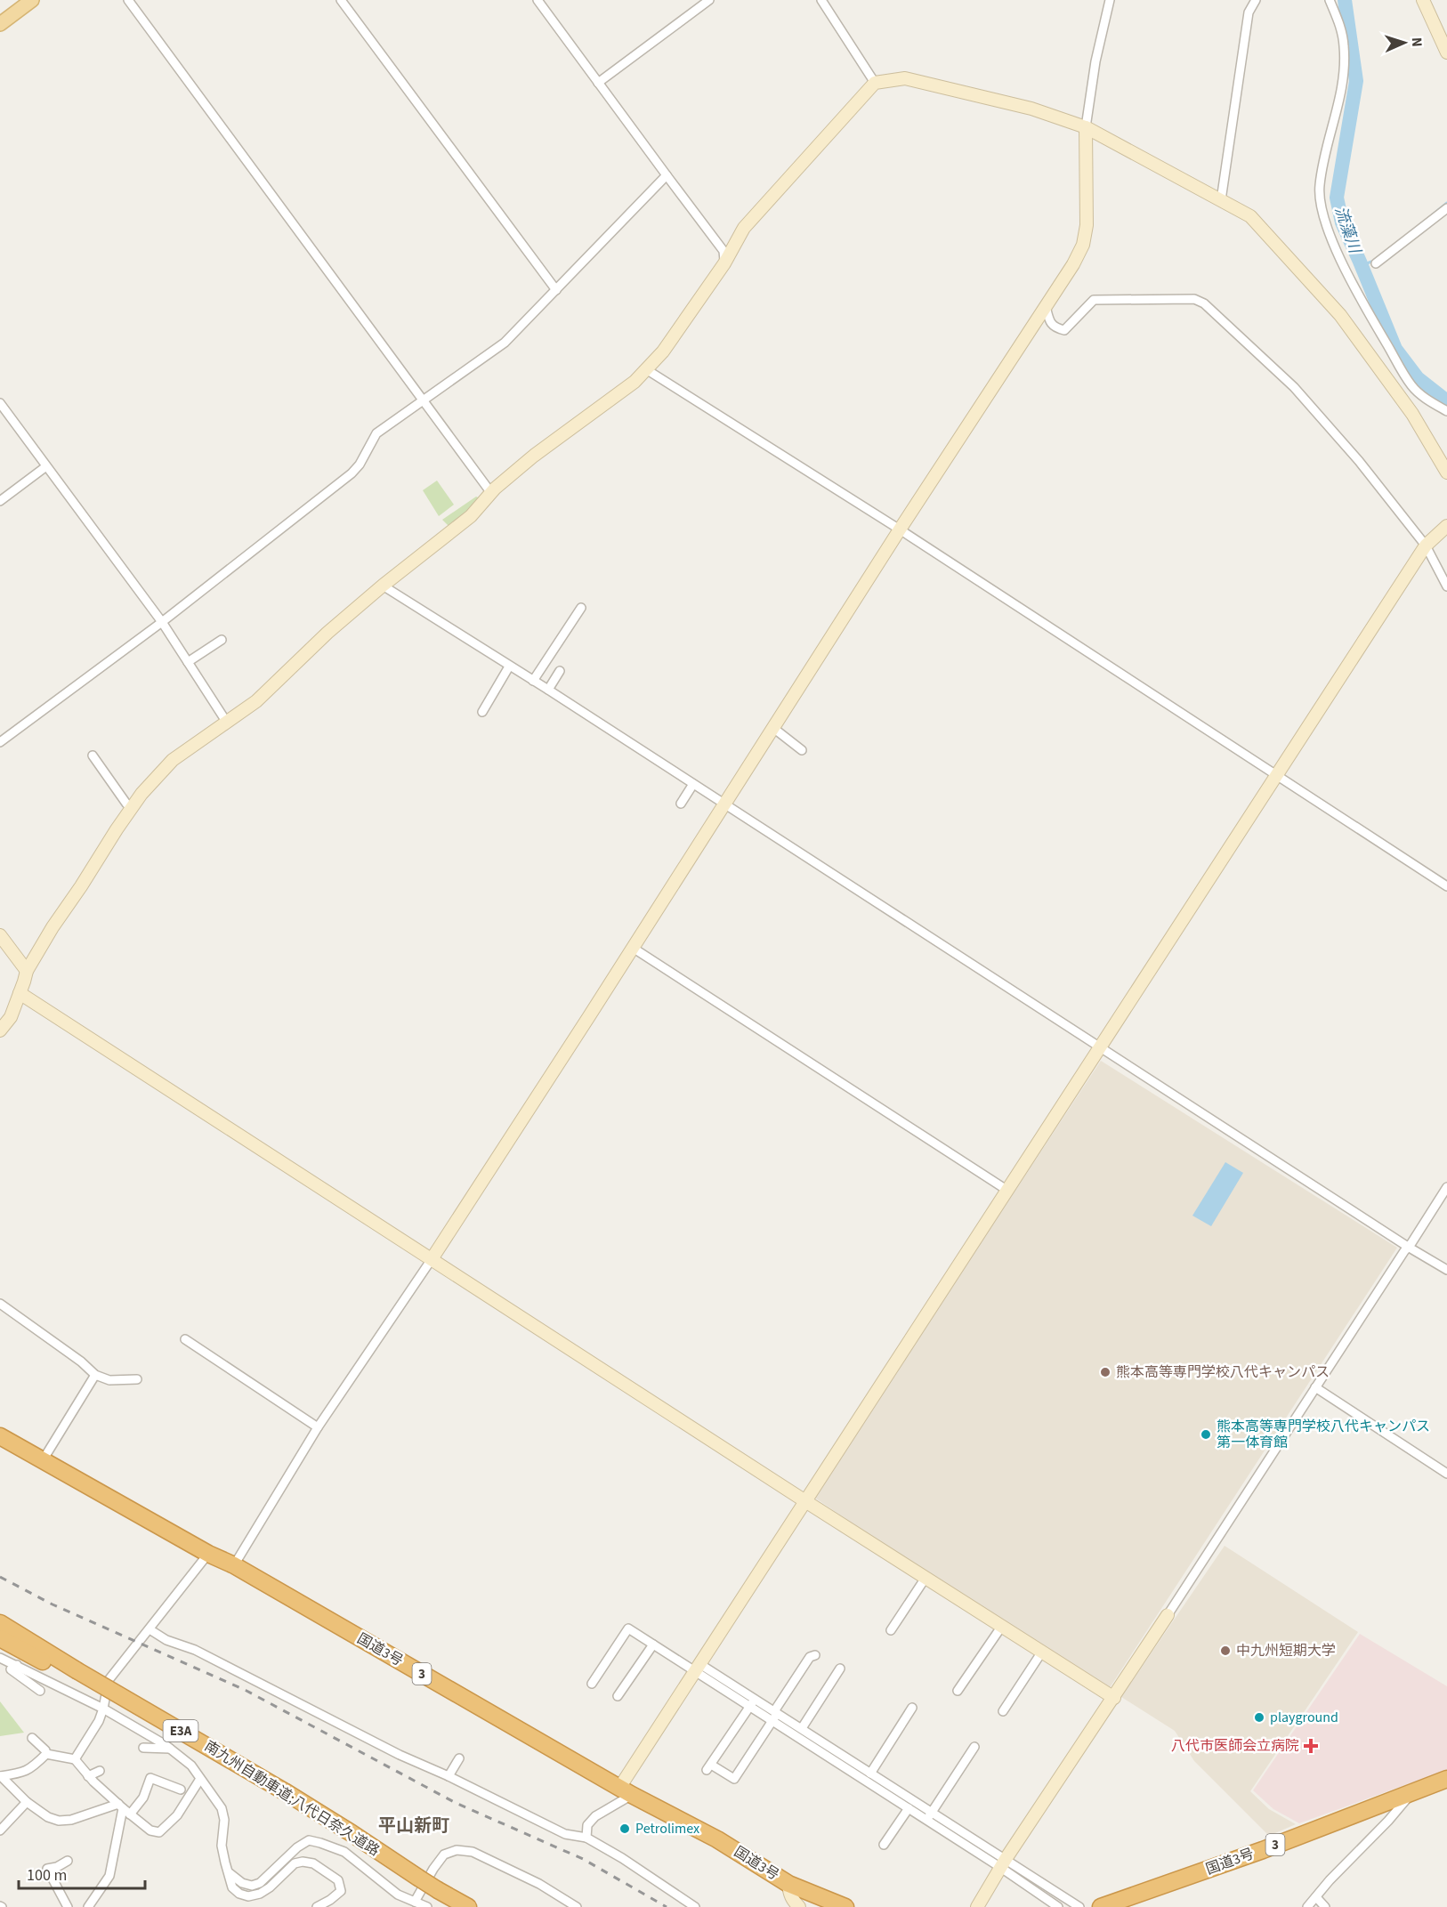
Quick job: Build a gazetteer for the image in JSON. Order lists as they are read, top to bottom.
{
  "streets": {
    "highway": [
      "国道3号",
      "3",
      "E3A",
      "南九州自動車道;八代日奈久道路"
    ]
  },
  "districts": ["平山新町"],
  "water": ["流藻川"],
  "places": {
    "other": [
      "熊本高等専門学校八代キャンパス",
      "熊本高等専門学校八代キャンパス 第一体育館",
      "中九州短期大学",
      "playground",
      "Petrolimex"
    ],
    "health": ["八代市医師会立病院"]
  },
  "scale_bar": "100 m",
  "north": "right"
}
